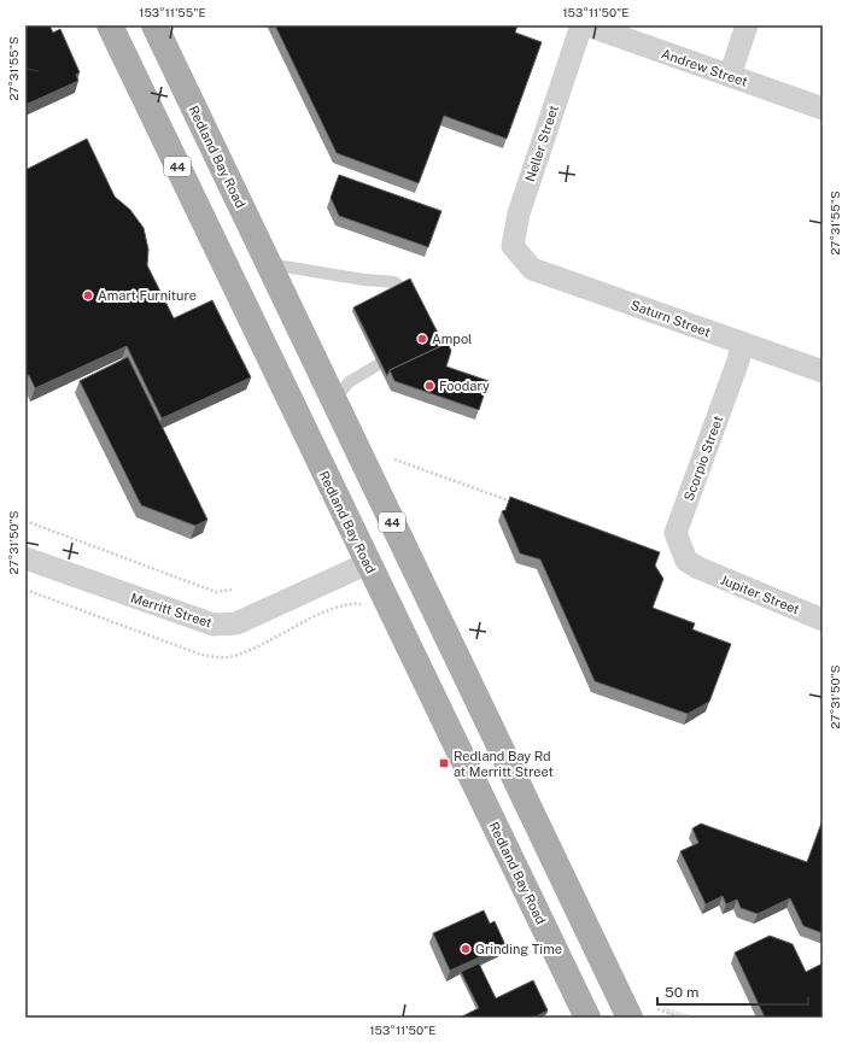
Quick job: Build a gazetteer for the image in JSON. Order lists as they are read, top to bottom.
{
  "streets": {
    "main road": ["Redland Bay Road", "44"],
    "street": [
      "Andrew Street",
      "Neller Street",
      "Saturn Street",
      "Scorpio Street",
      "Jupiter Street",
      "Merritt Street"
    ]
  },
  "crossings": [
    ["Neller Street", "Saturn Street"],
    ["Redland Bay Road", "Merritt Street"],
    ["Saturn Street", "Scorpio Street"],
    ["Scorpio Street", "Jupiter Street"]
  ],
  "places": {
    "other": [
      "Amart Furniture",
      "Ampol",
      "Foodary",
      "Grinding Time"
    ],
    "transit": ["Redland Bay Rd at Merritt Street"]
  },
  "scale_bar": "50 m",
  "coordinates": [
    "153°11'55\"E",
    "153°11'50\"E",
    "27°31'55\"S",
    "27°31'50\"S"
  ]
}
